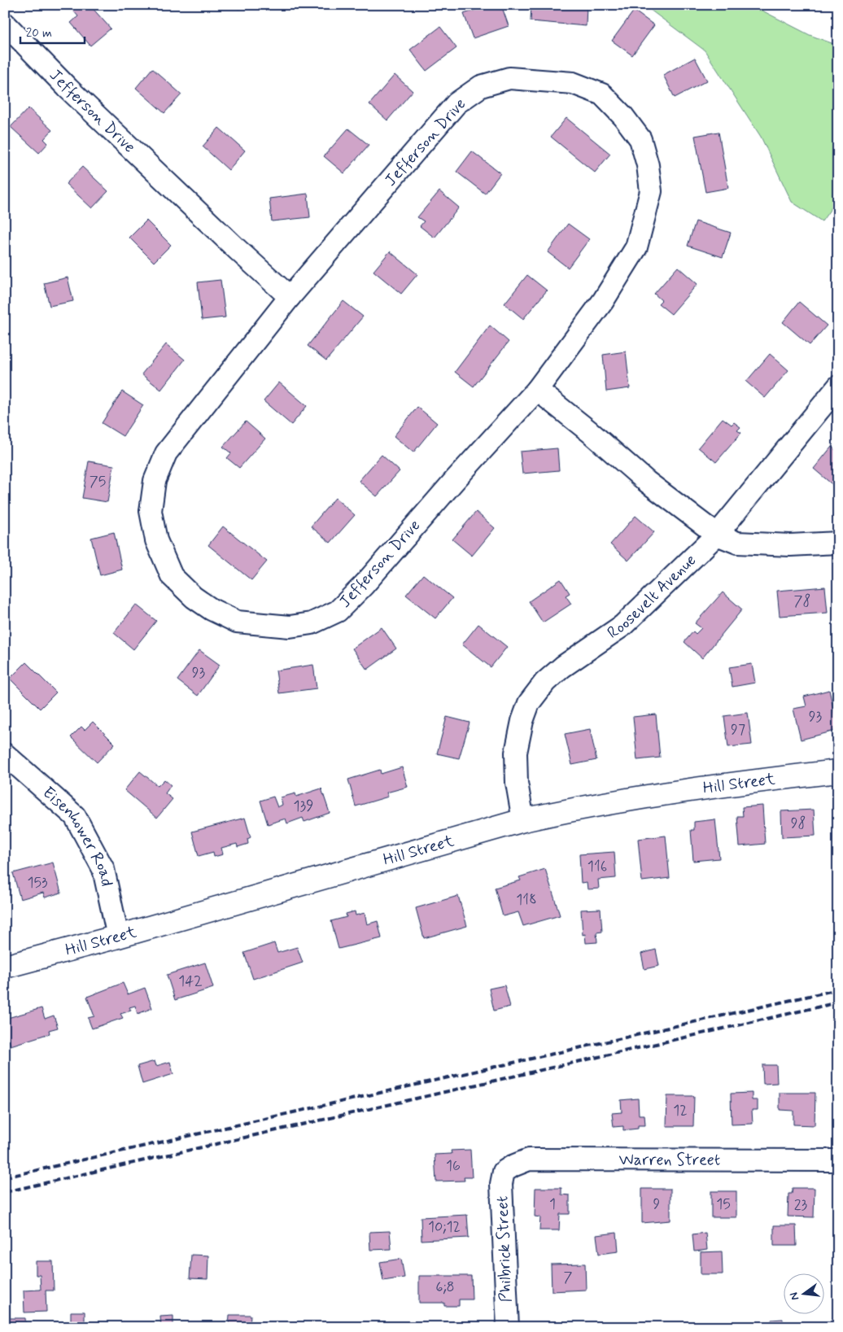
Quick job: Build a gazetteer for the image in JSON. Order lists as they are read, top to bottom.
{
  "streets": {
    "street": [
      "Jefferson Drive",
      "Roosevelt Avenue",
      "Hill Street",
      "Eisenhower Road",
      "Warren Street",
      "Philbrick Street"
    ]
  },
  "crossings": [
    ["Roosevelt Avenue", "Hill Street"],
    ["Hill Street", "Eisenhower Road"],
    ["Warren Street", "Philbrick Street"]
  ],
  "house_numbers": [
    "75",
    "78",
    "93",
    "93",
    "97",
    "139",
    "98",
    "116",
    "153",
    "118",
    "142",
    "12",
    "16",
    "1",
    "9",
    "15",
    "23",
    "10;12",
    "7",
    "6;8"
  ],
  "scale_bar": "20 m",
  "north": "left"
}
